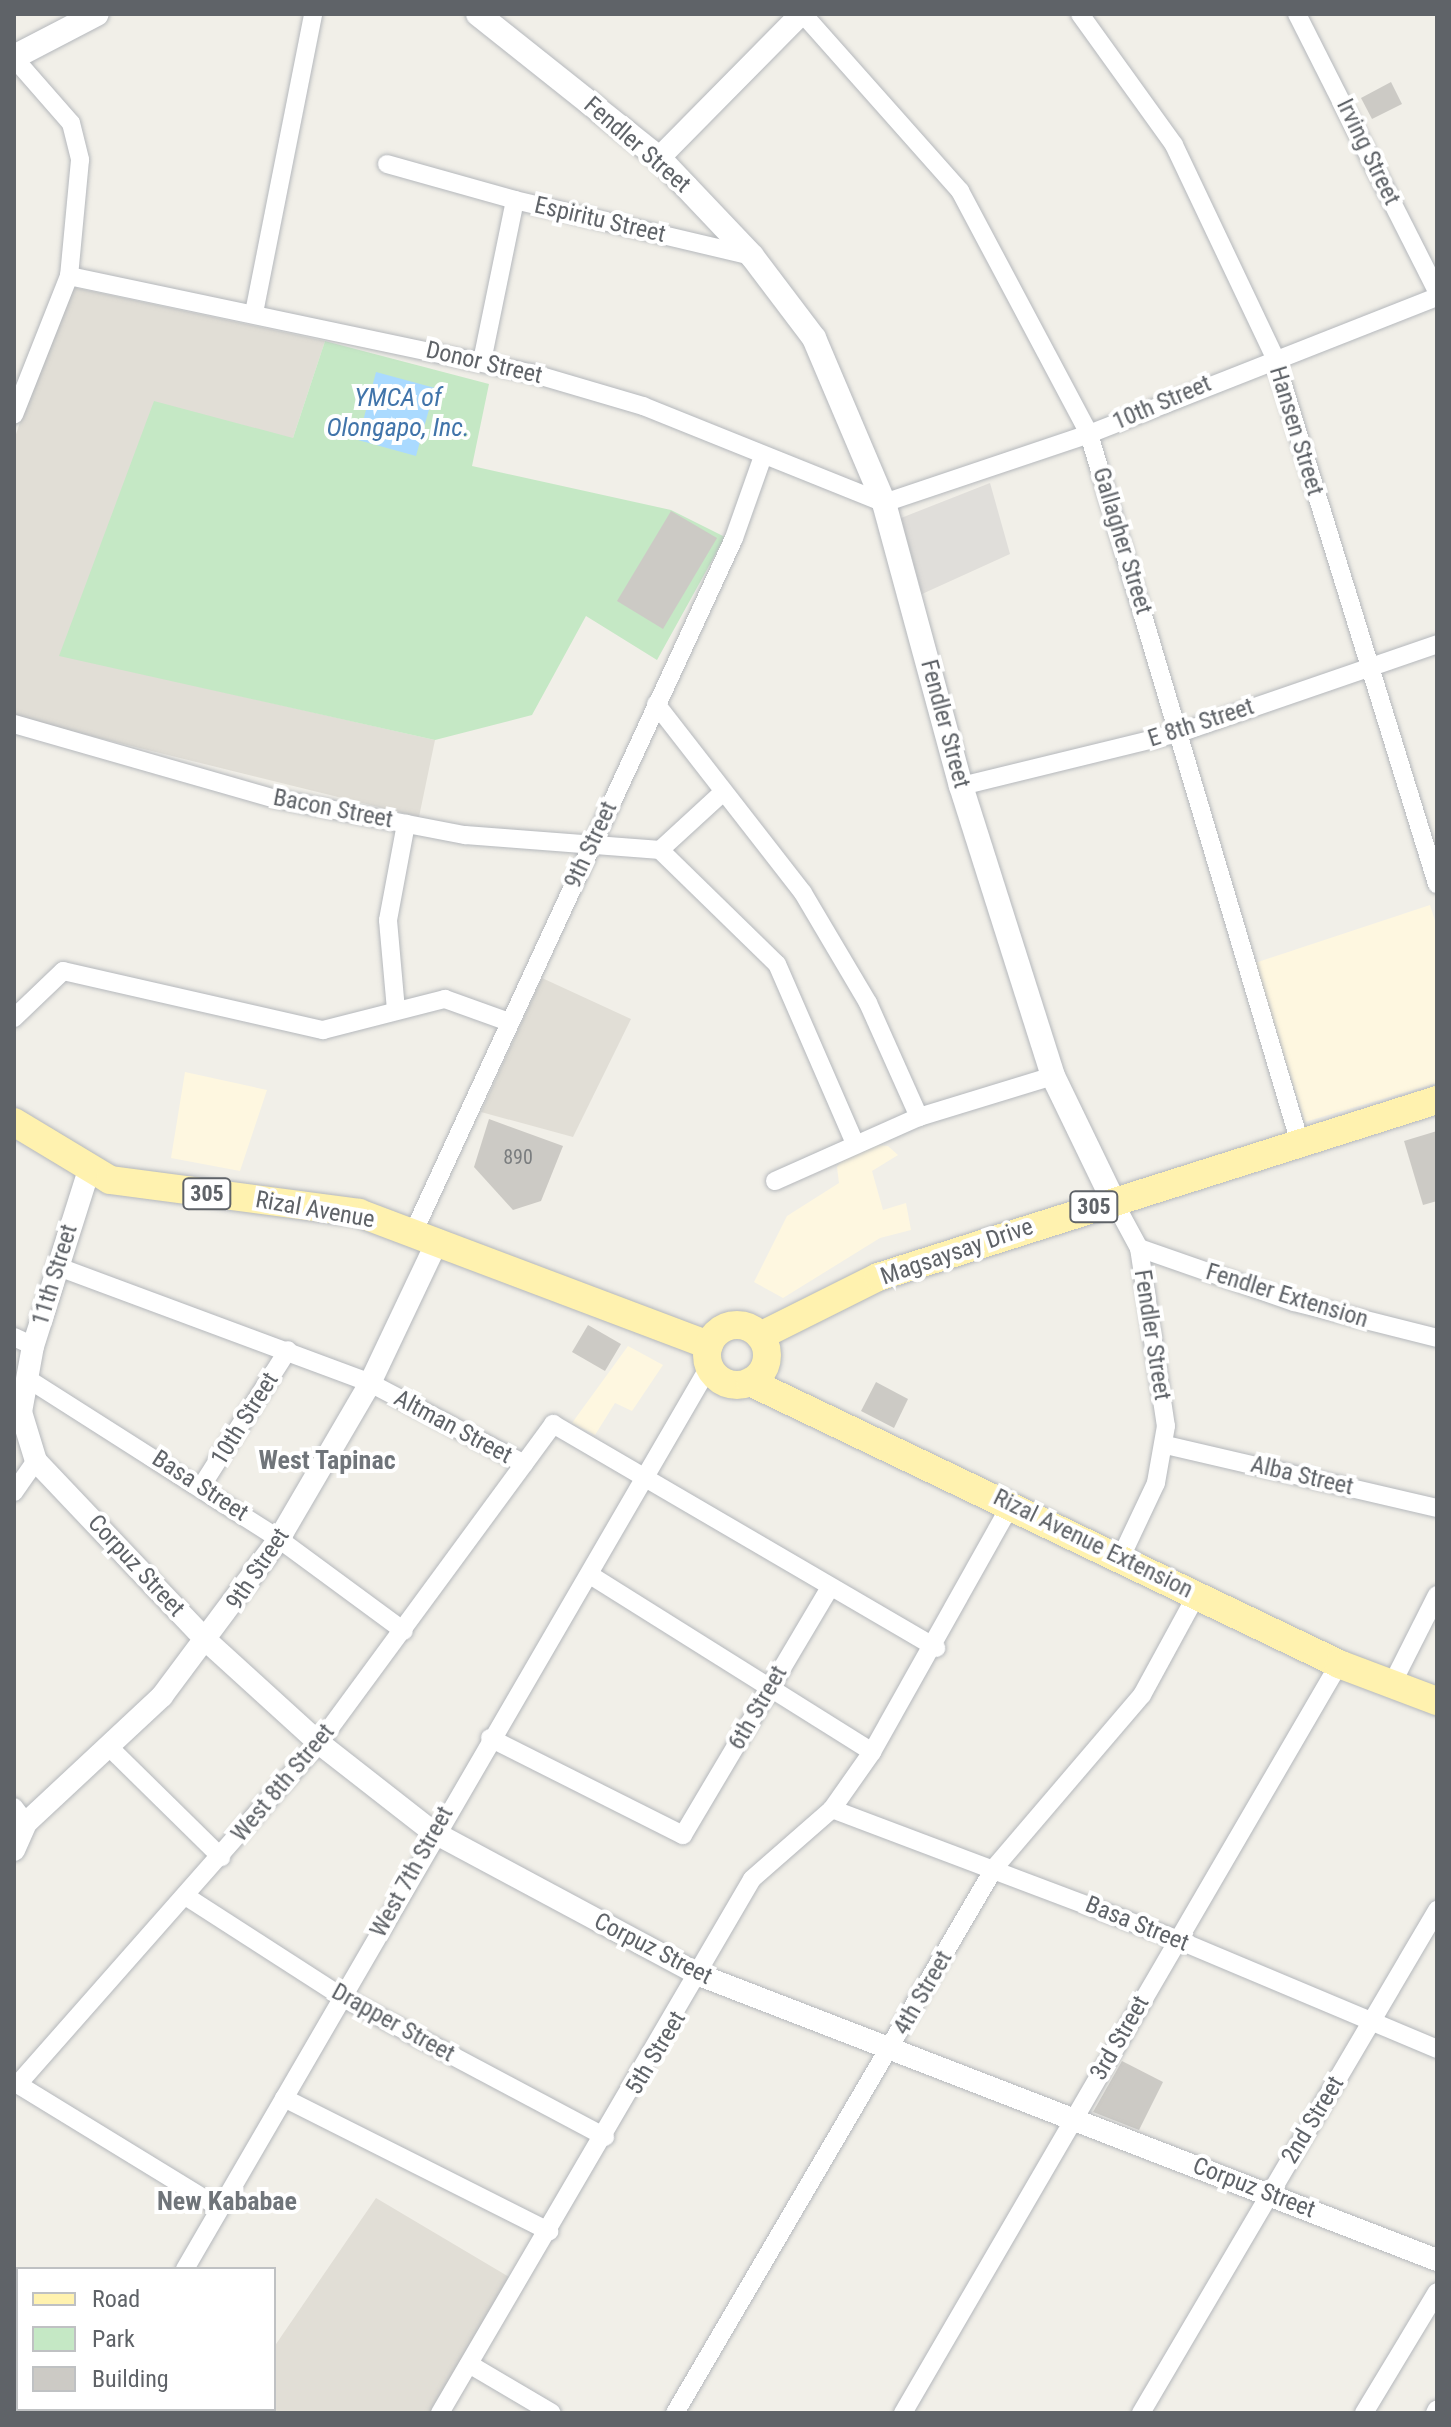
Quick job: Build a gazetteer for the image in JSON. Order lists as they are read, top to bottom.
{
  "streets": {
    "main road": [
      "Fendler Street",
      "305",
      "Rizal Avenue",
      "Magsaysay Drive",
      "Rizal Avenue Extension"
    ],
    "street": [
      "Irving Street",
      "Espiritu Street",
      "Donor Street",
      "10th Street",
      "Hansen Street",
      "Gallagher Street",
      "E 8th Street",
      "Bacon Street",
      "9th Street",
      "11th Street",
      "Fendler Extension",
      "Altman Street",
      "Alba Street",
      "Basa Street",
      "Corpuz Street",
      "6th Street",
      "West 8th Street",
      "West 7th Street",
      "4th Street",
      "Drapper Street",
      "3rd Street",
      "5th Street",
      "2nd Street"
    ]
  },
  "crossings": [
    ["Fendler Street", "Espiritu Street"],
    ["Fendler Street", "Donor Street"],
    ["Fendler Street", "10th Street"],
    ["Fendler Street", "E 8th Street"],
    ["Fendler Street", "Magsaysay Drive"],
    ["Fendler Street", "Fendler Extension"],
    ["Fendler Street", "Alba Street"],
    ["Fendler Street", "Rizal Avenue Extension"],
    ["Irving Street", "10th Street"],
    ["Espiritu Street", "Donor Street"],
    ["Donor Street", "10th Street"],
    ["Donor Street", "9th Street"],
    ["10th Street", "Hansen Street"],
    ["10th Street", "Gallagher Street"],
    ["10th Street", "Altman Street"],
    ["10th Street", "Basa Street"],
    ["Hansen Street", "E 8th Street"],
    ["Gallagher Street", "E 8th Street"],
    ["Gallagher Street", "Magsaysay Drive"],
    ["Bacon Street", "9th Street"],
    ["9th Street", "Rizal Avenue"],
    ["9th Street", "Altman Street"],
    ["9th Street", "Basa Street"],
    ["9th Street", "Corpuz Street"],
    ["305", "Rizal Avenue"],
    ["305", "Magsaysay Drive"],
    ["305", "Rizal Avenue Extension"],
    ["305", "West 7th Street"],
    ["Rizal Avenue", "Magsaysay Drive"],
    ["Rizal Avenue", "11th Street"],
    ["Rizal Avenue", "Rizal Avenue Extension"],
    ["Rizal Avenue", "West 7th Street"],
    ["Magsaysay Drive", "Rizal Avenue Extension"],
    ["Magsaysay Drive", "West 7th Street"],
    ["11th Street", "Altman Street"],
    ["11th Street", "Basa Street"],
    ["11th Street", "Corpuz Street"],
    ["Altman Street", "6th Street"],
    ["Altman Street", "West 8th Street"],
    ["Altman Street", "West 7th Street"],
    ["Altman Street", "5th Street"],
    ["Basa Street", "Corpuz Street"],
    ["Basa Street", "West 8th Street"],
    ["Basa Street", "4th Street"],
    ["Basa Street", "3rd Street"],
    ["Basa Street", "5th Street"],
    ["Basa Street", "2nd Street"],
    ["Rizal Avenue Extension", "West 7th Street"],
    ["Rizal Avenue Extension", "4th Street"],
    ["Rizal Avenue Extension", "3rd Street"],
    ["Rizal Avenue Extension", "5th Street"],
    ["Corpuz Street", "West 8th Street"],
    ["Corpuz Street", "West 7th Street"],
    ["Corpuz Street", "4th Street"],
    ["Corpuz Street", "3rd Street"],
    ["Corpuz Street", "5th Street"],
    ["Corpuz Street", "2nd Street"],
    ["6th Street", "West 7th Street"],
    ["West 8th Street", "Drapper Street"],
    ["West 7th Street", "Drapper Street"],
    ["Drapper Street", "5th Street"]
  ],
  "districts": ["West Tapinac", "New Kababae"],
  "water": ["YMCA of Olongapo, Inc."],
  "house_numbers": ["890"],
  "legend": ["Road", "Park", "Building"]
}
